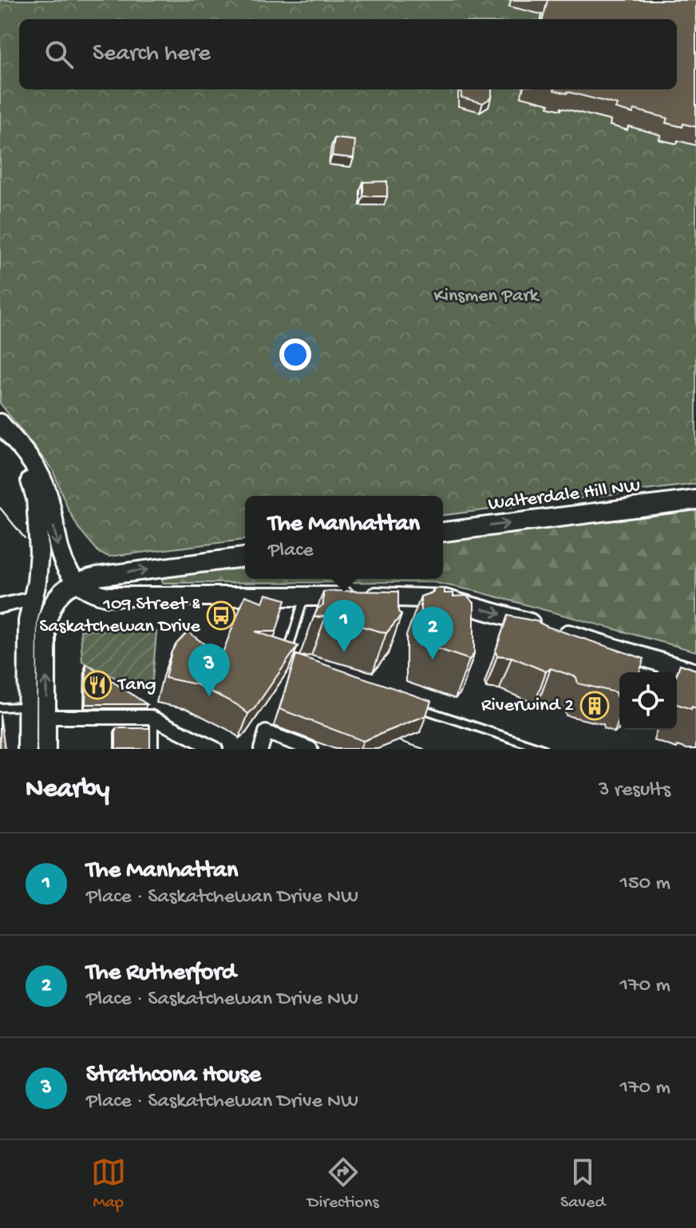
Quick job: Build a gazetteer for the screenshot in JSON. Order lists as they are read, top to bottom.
{
  "streets": {
    "main road": ["Walterdale Hill NW"]
  },
  "parks": ["Kinsmen Park"],
  "places": {
    "bus stop": ["109 Street & Saskatchewan Drive"],
    "restaurant": ["Tang"],
    "building": ["Riverwind 2"]
  },
  "page": {
    "search": "Search here",
    "popup": ["The Manhattan", "Place"],
    "pins": ["1", "2", "3"],
    "heading": ["Nearby", "3 results"],
    "list": [
      {
        "mark": "1",
        "name": "The Manhattan",
        "note": "Place · Saskatchewan Drive NW",
        "value": "150 m"
      },
      {
        "mark": "2",
        "name": "The Rutherford",
        "note": "Place · Saskatchewan Drive NW",
        "value": "170 m"
      },
      {
        "mark": "3",
        "name": "Strathcona House",
        "note": "Place · Saskatchewan Drive NW",
        "value": "170 m"
      }
    ],
    "nav": ["Map", "Directions", "Saved"]
  }
}
